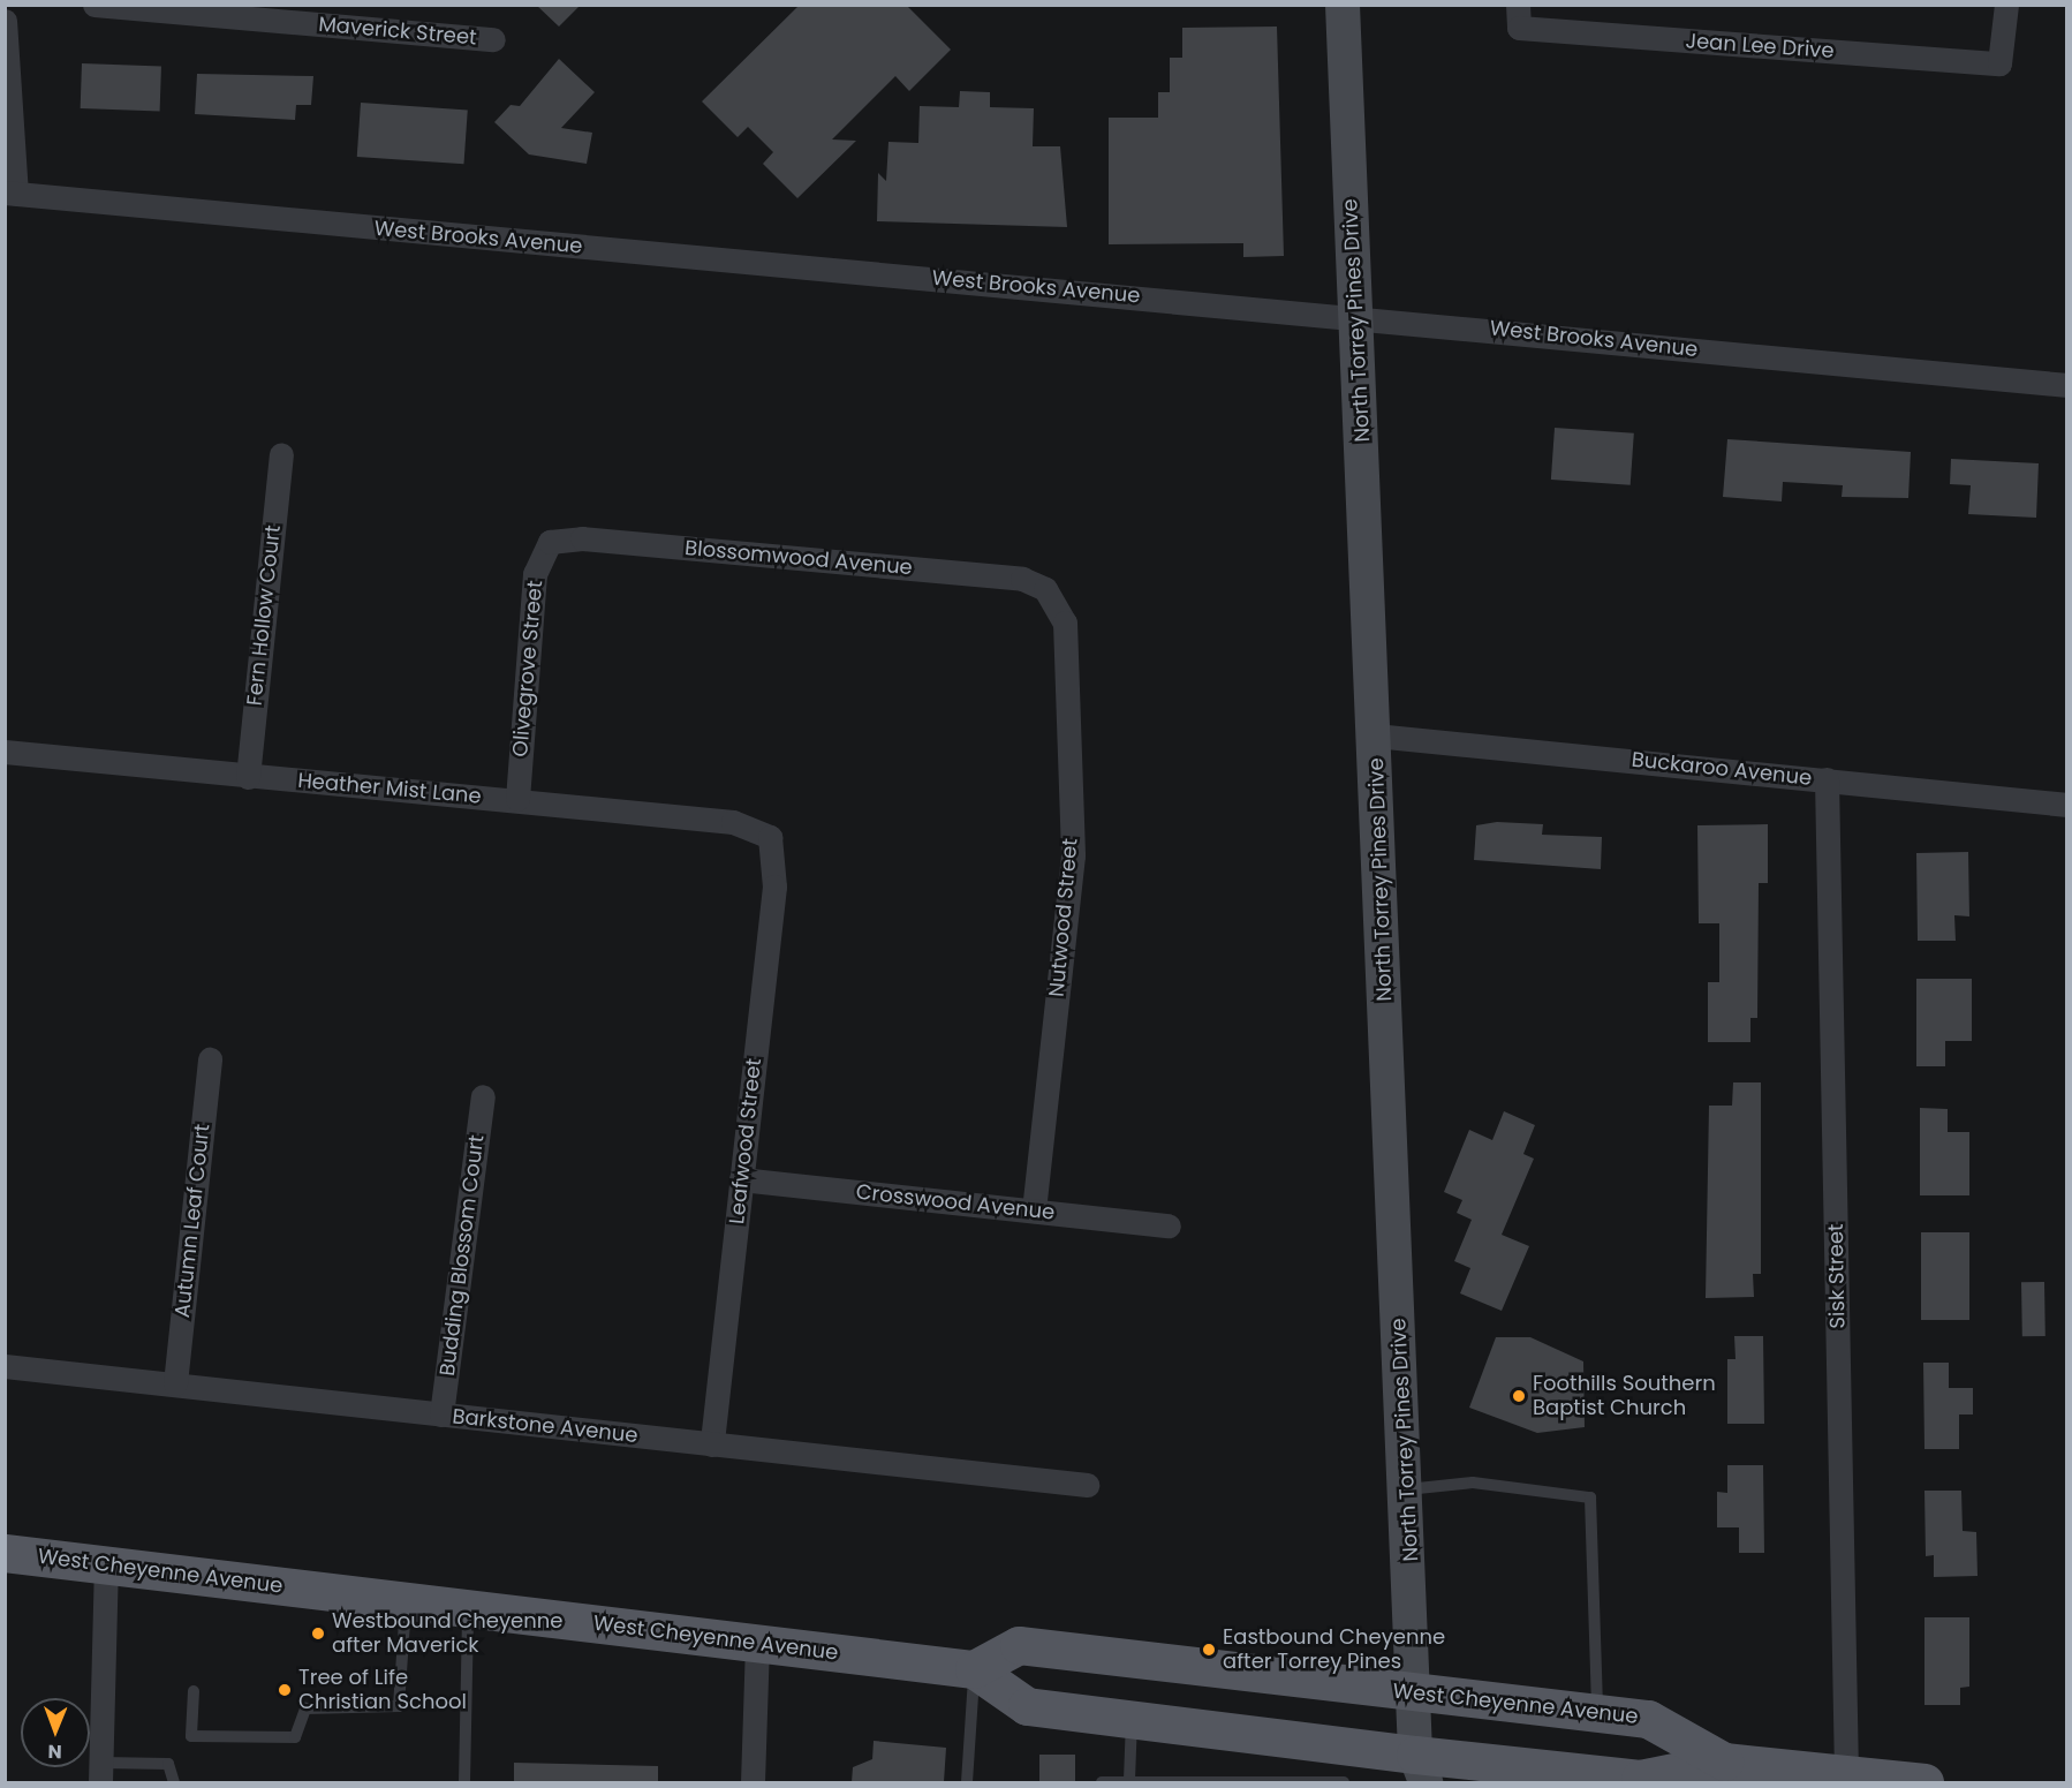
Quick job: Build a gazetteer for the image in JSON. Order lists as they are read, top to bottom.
{
  "streets": {
    "main road": ["North Torrey Pines Drive", "West Cheyenne Avenue"],
    "street": [
      "Maverick Street",
      "Jean Lee Drive",
      "West Brooks Avenue",
      "Blossomwood Avenue",
      "Fern Hollow Court",
      "Olivegrove Street",
      "Buckaroo Avenue",
      "Heather Mist Lane",
      "Nutwood Street",
      "Leafwood Street",
      "Crosswood Avenue",
      "Autumn Leaf Court",
      "Budding Blossom Court",
      "Sisk Street",
      "Barkstone Avenue"
    ]
  },
  "crossings": [
    ["West Brooks Avenue", "North Torrey Pines Drive"],
    ["North Torrey Pines Drive", "Buckaroo Avenue"],
    ["North Torrey Pines Drive", "West Cheyenne Avenue"],
    ["Blossomwood Avenue", "Olivegrove Street"],
    ["Blossomwood Avenue", "Nutwood Street"],
    ["Fern Hollow Court", "Heather Mist Lane"],
    ["Olivegrove Street", "Heather Mist Lane"],
    ["Buckaroo Avenue", "Sisk Street"],
    ["Heather Mist Lane", "Leafwood Street"],
    ["Nutwood Street", "Crosswood Avenue"],
    ["Leafwood Street", "Crosswood Avenue"],
    ["Leafwood Street", "Barkstone Avenue"],
    ["Autumn Leaf Court", "Barkstone Avenue"],
    ["Budding Blossom Court", "Barkstone Avenue"],
    ["Sisk Street", "West Cheyenne Avenue"]
  ],
  "places": [
    "Foothills Southern Baptist Church",
    "Westbound Cheyenne after Maverick",
    "Eastbound Cheyenne after Torrey Pines",
    "Tree of Life Christian School"
  ],
  "north": "bottom"
}
